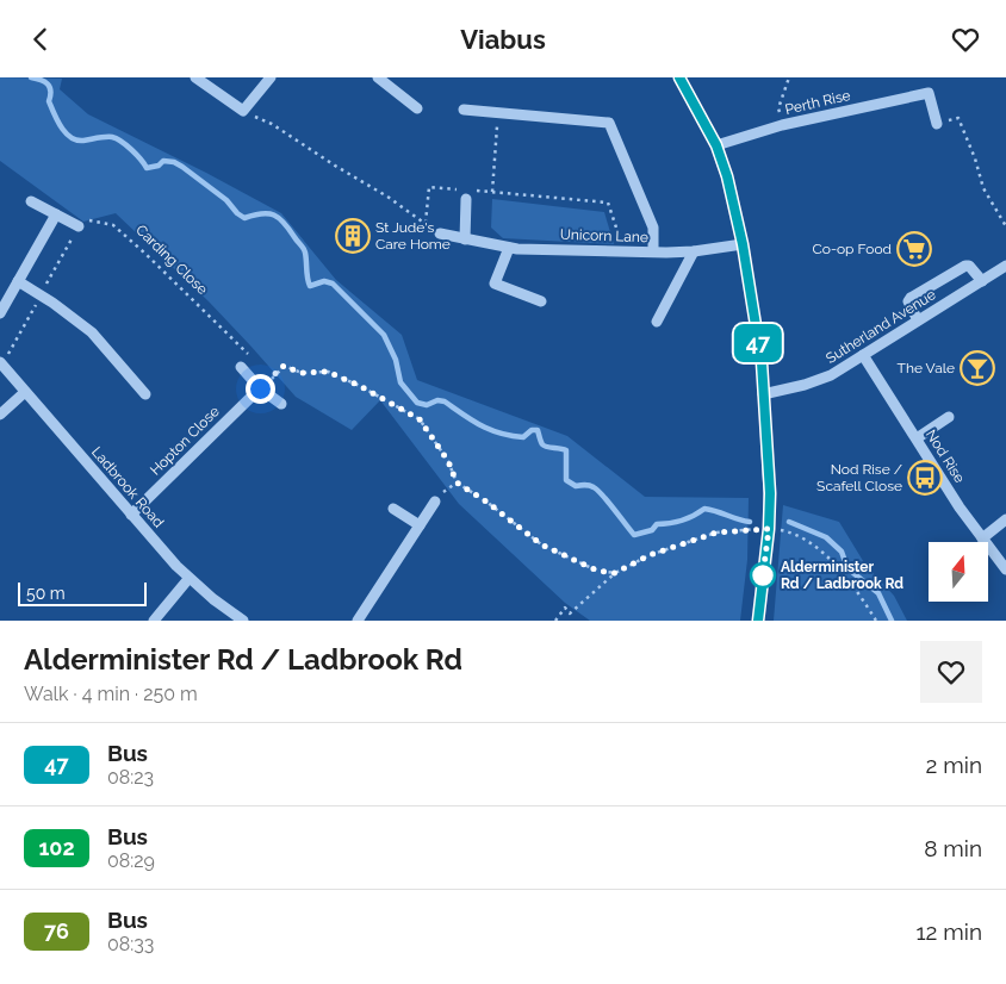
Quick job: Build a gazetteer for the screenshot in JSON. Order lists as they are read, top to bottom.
{
  "streets": {
    "street": [
      "Perth Rise",
      "Unicorn Lane",
      "Sutherland Avenue",
      "Hopton Close",
      "Nod Rise",
      "Ladbrook Road"
    ],
    "path": ["Carding Close"]
  },
  "crossings": [
    ["Sutherland Avenue", "Nod Rise"],
    ["Hopton Close", "Ladbrook Road"]
  ],
  "places": {
    "building": ["St Jude's Care Home"],
    "supermarket": ["Co-op Food"],
    "bar": ["The Vale"],
    "bus stop": ["Nod Rise / Scafell Close"],
    "other": ["Alderminister Rd / Ladbrook Rd"]
  },
  "lines": ["bus line 47"],
  "scale_bar": "50 m",
  "north": "top",
  "page": {
    "header": "Viabus",
    "on_map": "47",
    "scale": "50 m",
    "heading": ["Alderminister Rd / Ladbrook Rd", "Walk · 4 min · 250 m"],
    "list": [
      {
        "mark": "47",
        "name": "Bus",
        "note": "08:23",
        "value": "2 min"
      },
      {
        "mark": "102",
        "name": "Bus",
        "note": "08:29",
        "value": "8 min"
      },
      {
        "mark": "76",
        "name": "Bus",
        "note": "08:33",
        "value": "12 min"
      }
    ]
  }
}
